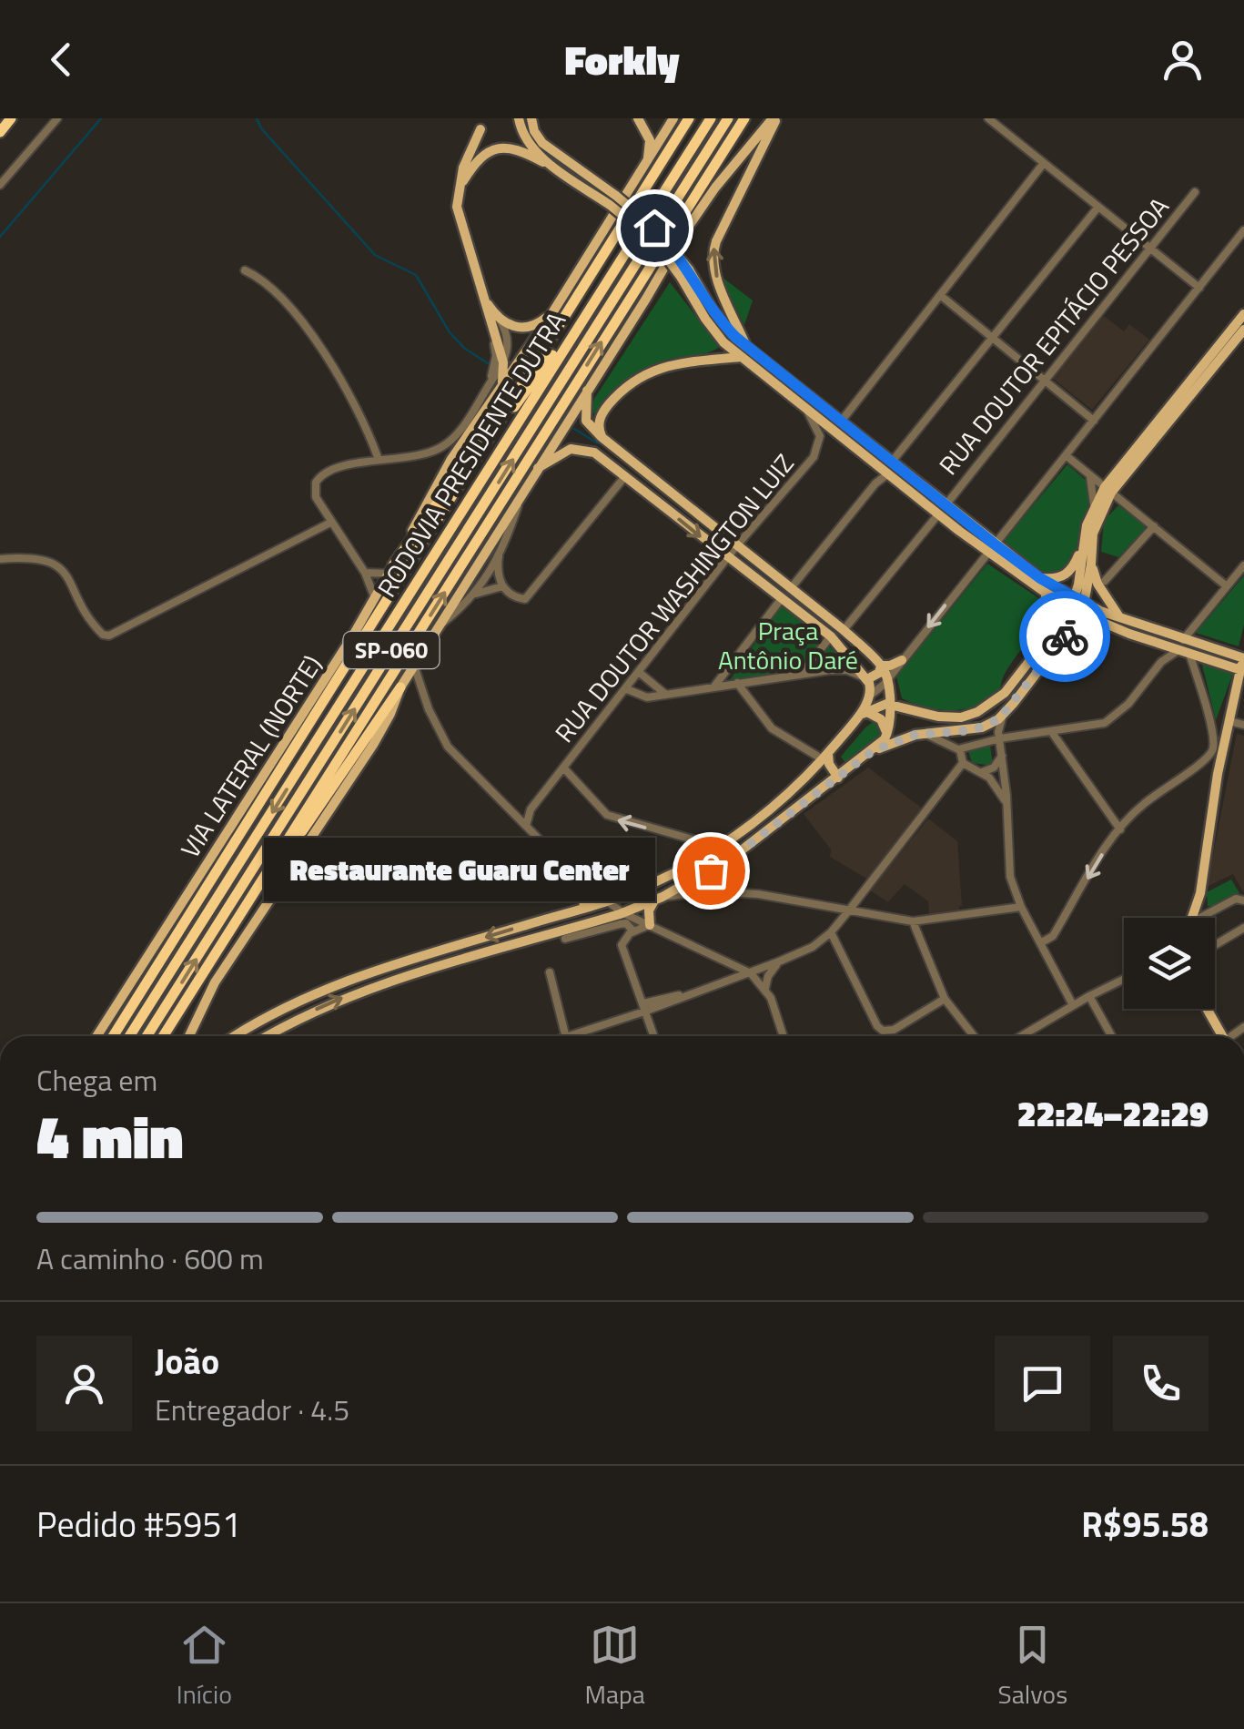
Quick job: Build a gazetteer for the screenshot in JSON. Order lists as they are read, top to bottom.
{
  "streets": {
    "highway": ["RODOVIA PRESIDENTE DUTRA", "SP-060"],
    "main road": ["VIA LATERAL (NORTE)"],
    "street": ["RUA DOUTOR EPITÁCIO PESSOA", "RUA DOUTOR WASHINGTON LUIZ"]
  },
  "crossings": [
    ["RODOVIA PRESIDENTE DUTRA", "SP-060"]
  ],
  "parks": ["Praça Antônio Daré"],
  "places": ["Restaurante Guaru Center"],
  "page": {
    "header": "Forkly",
    "bubble": "Restaurante Guaru Center",
    "heading": ["4 min", "Chega em", "22:24–22:29"],
    "panel": [
      "João",
      "Entregador · 4.5",
      "Pedido #5951",
      "R$95.58"
    ],
    "bar": "A caminho · 600 m",
    "tabs": ["Início", "Mapa", "Salvos"]
  }
}
